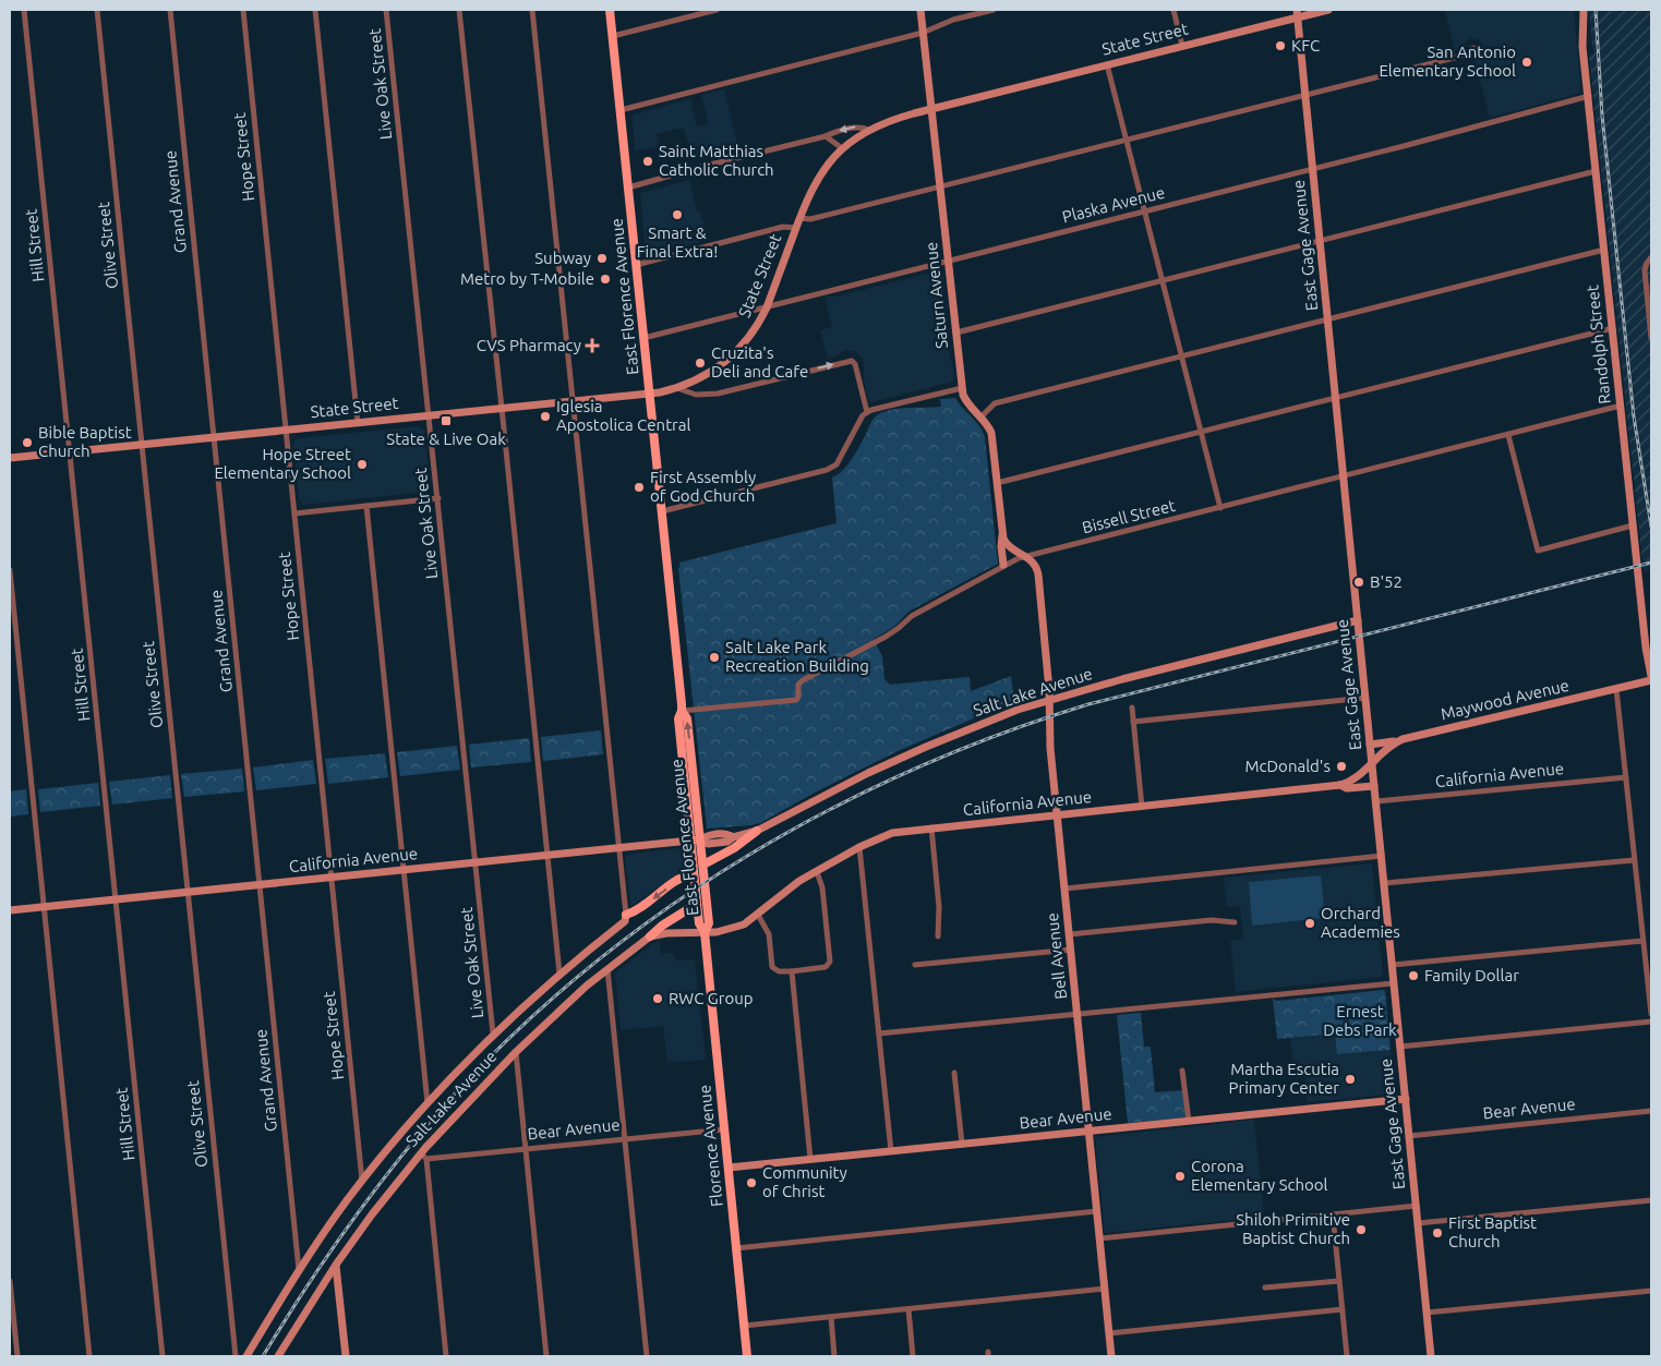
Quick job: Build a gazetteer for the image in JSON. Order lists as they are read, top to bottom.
{
  "streets": {
    "main road": ["East Florence Avenue", "Florence Avenue"],
    "street": [
      "State Street",
      "Live Oak Street",
      "Hope Street",
      "Grand Avenue",
      "Plaska Avenue",
      "Hill Street",
      "Olive Street",
      "East Gage Avenue",
      "Saturn Avenue",
      "Randolph Street",
      "Bissell Street",
      "Salt Lake Avenue",
      "Maywood Avenue",
      "California Avenue",
      "Bell Avenue",
      "Bear Avenue"
    ]
  },
  "crossings": [
    ["State Street", "Live Oak Street"],
    ["State Street", "Hope Street"],
    ["State Street", "Grand Avenue"],
    ["State Street", "Plaska Avenue"],
    ["State Street", "Hill Street"],
    ["State Street", "Olive Street"],
    ["State Street", "East Gage Avenue"],
    ["State Street", "Saturn Avenue"],
    ["State Street", "East Florence Avenue"],
    ["Live Oak Street", "Salt Lake Avenue"],
    ["Live Oak Street", "California Avenue"],
    ["Hope Street", "Salt Lake Avenue"],
    ["Hope Street", "California Avenue"],
    ["Grand Avenue", "Salt Lake Avenue"],
    ["Grand Avenue", "California Avenue"],
    ["Plaska Avenue", "East Gage Avenue"],
    ["Plaska Avenue", "Saturn Avenue"],
    ["Plaska Avenue", "East Florence Avenue"],
    ["Plaska Avenue", "Randolph Street"],
    ["Hill Street", "California Avenue"],
    ["Olive Street", "California Avenue"],
    ["East Gage Avenue", "Bissell Street"],
    ["East Gage Avenue", "Salt Lake Avenue"],
    ["East Gage Avenue", "Maywood Avenue"],
    ["East Gage Avenue", "California Avenue"],
    ["East Gage Avenue", "Bear Avenue"],
    ["Saturn Avenue", "Bissell Street"],
    ["East Florence Avenue", "Bissell Street"],
    ["East Florence Avenue", "Salt Lake Avenue"],
    ["East Florence Avenue", "California Avenue"],
    ["East Florence Avenue", "Florence Avenue"],
    ["Randolph Street", "Bissell Street"],
    ["Bissell Street", "Bell Avenue"],
    ["Salt Lake Avenue", "California Avenue"],
    ["Salt Lake Avenue", "Bell Avenue"],
    ["Salt Lake Avenue", "Bear Avenue"],
    ["Maywood Avenue", "California Avenue"],
    ["California Avenue", "Bell Avenue"],
    ["California Avenue", "Florence Avenue"],
    ["Bell Avenue", "Bear Avenue"],
    ["Bear Avenue", "Florence Avenue"]
  ],
  "parks": ["Ernest Debs Park"],
  "places": {
    "other": [
      "KFC",
      "San Antonio Elementary School",
      "Saint Matthias Catholic Church",
      "Smart & Final Extra!",
      "Subway",
      "Metro by T-Mobile",
      "Cruzita's Deli and Cafe",
      "Iglesia Apostolica Central",
      "Bible Baptist Church",
      "Hope Street Elementary School",
      "First Assembly of God Church",
      "B'52",
      "Salt Lake Park Recreation Building",
      "McDonald's",
      "Orchard Academies",
      "Family Dollar",
      "RWC Group",
      "Martha Escutia Primary Center",
      "Corona Elementary School",
      "Community of Christ",
      "Shiloh Primitive Baptist Church",
      "First Baptist Church"
    ],
    "health": ["CVS Pharmacy"],
    "transit": ["State & Live Oak"]
  }
}
